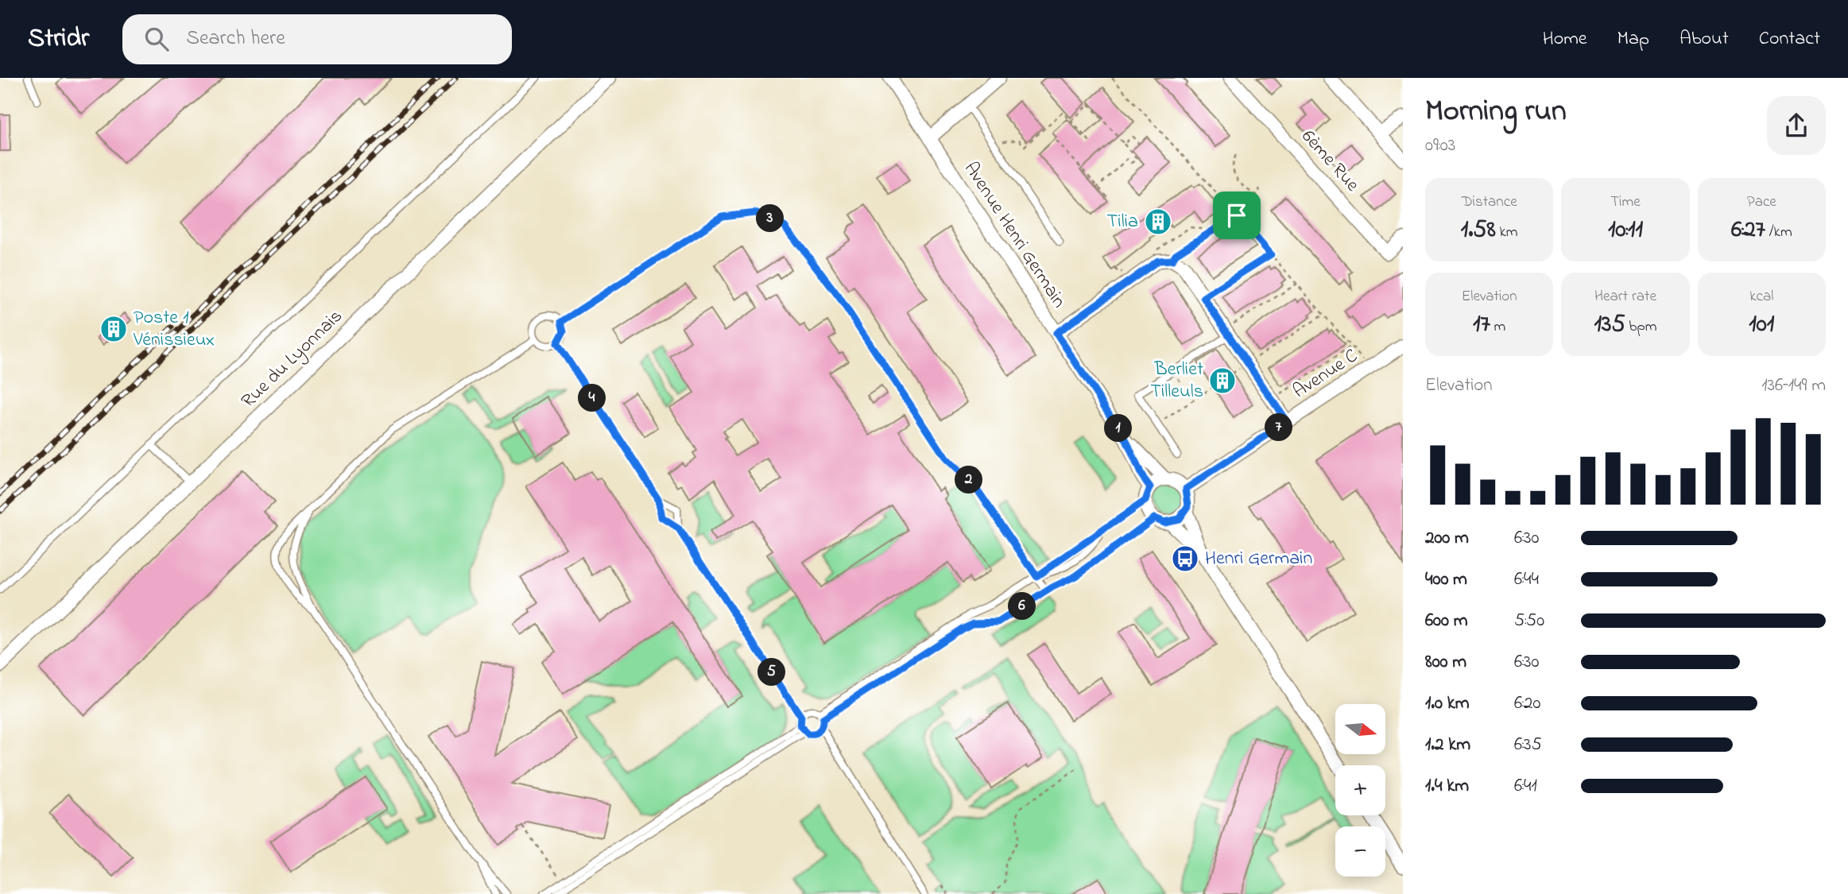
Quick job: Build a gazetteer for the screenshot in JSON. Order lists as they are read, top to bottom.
{
  "streets": {
    "street": [
      "6ème Rue",
      "Avenue Henri Germain",
      "Rue du Lyonnais",
      "Avenue C"
    ]
  },
  "crossings": [
    ["Avenue Henri Germain", "Avenue C"]
  ],
  "places": {
    "building": ["Tilia", "Poste 1 Vénissieux", "Berliet Tilleuls"],
    "bus stop": ["Henri Germain"]
  },
  "north": "right",
  "page": {
    "header": "Stridr",
    "search": "Search here",
    "nav": [
      "Home",
      "Map",
      "About",
      "Contact"
    ],
    "heading": ["Morning run", "09:03"],
    "stats": [
      ["Distance", "1.58 km"],
      ["Time", "10:11"],
      ["Pace", "6:27 /km"],
      ["Elevation", "17 m"],
      ["Heart rate", "135 bpm"],
      ["kcal", "101"]
    ],
    "pins": [
      "3",
      "4",
      "7",
      "1",
      "2",
      "6",
      "5"
    ],
    "chart": ["Elevation", "136–149 m"],
    "list": [
      {
        "name": "200 m",
        "note": "6:30"
      },
      {
        "name": "400 m",
        "note": "6:44"
      },
      {
        "name": "600 m",
        "note": "5:50"
      },
      {
        "name": "800 m",
        "note": "6:30"
      },
      {
        "name": "1.0 km",
        "note": "6:20"
      },
      {
        "name": "1.2 km",
        "note": "6:35"
      },
      {
        "name": "1.4 km",
        "note": "6:41"
      }
    ],
    "map_buttons": ["+", "−"]
  }
}
